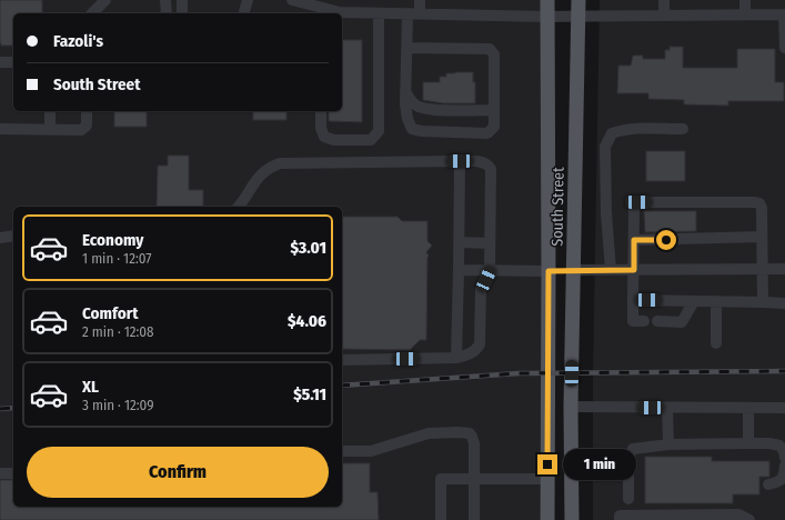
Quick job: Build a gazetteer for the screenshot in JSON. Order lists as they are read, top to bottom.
{
  "streets": {
    "main road": ["South Street"]
  },
  "page": {
    "banner": ["Fazoli's", "South Street"],
    "list": [
      {
        "name": "Economy",
        "note": "1 min · 12:07",
        "value": "$3.01"
      },
      {
        "name": "Comfort",
        "note": "2 min · 12:08",
        "value": "$4.06"
      },
      {
        "name": "XL",
        "note": "3 min · 12:09",
        "value": "$5.11"
      }
    ],
    "buttons": "Confirm",
    "bubble": "1 min"
  }
}
